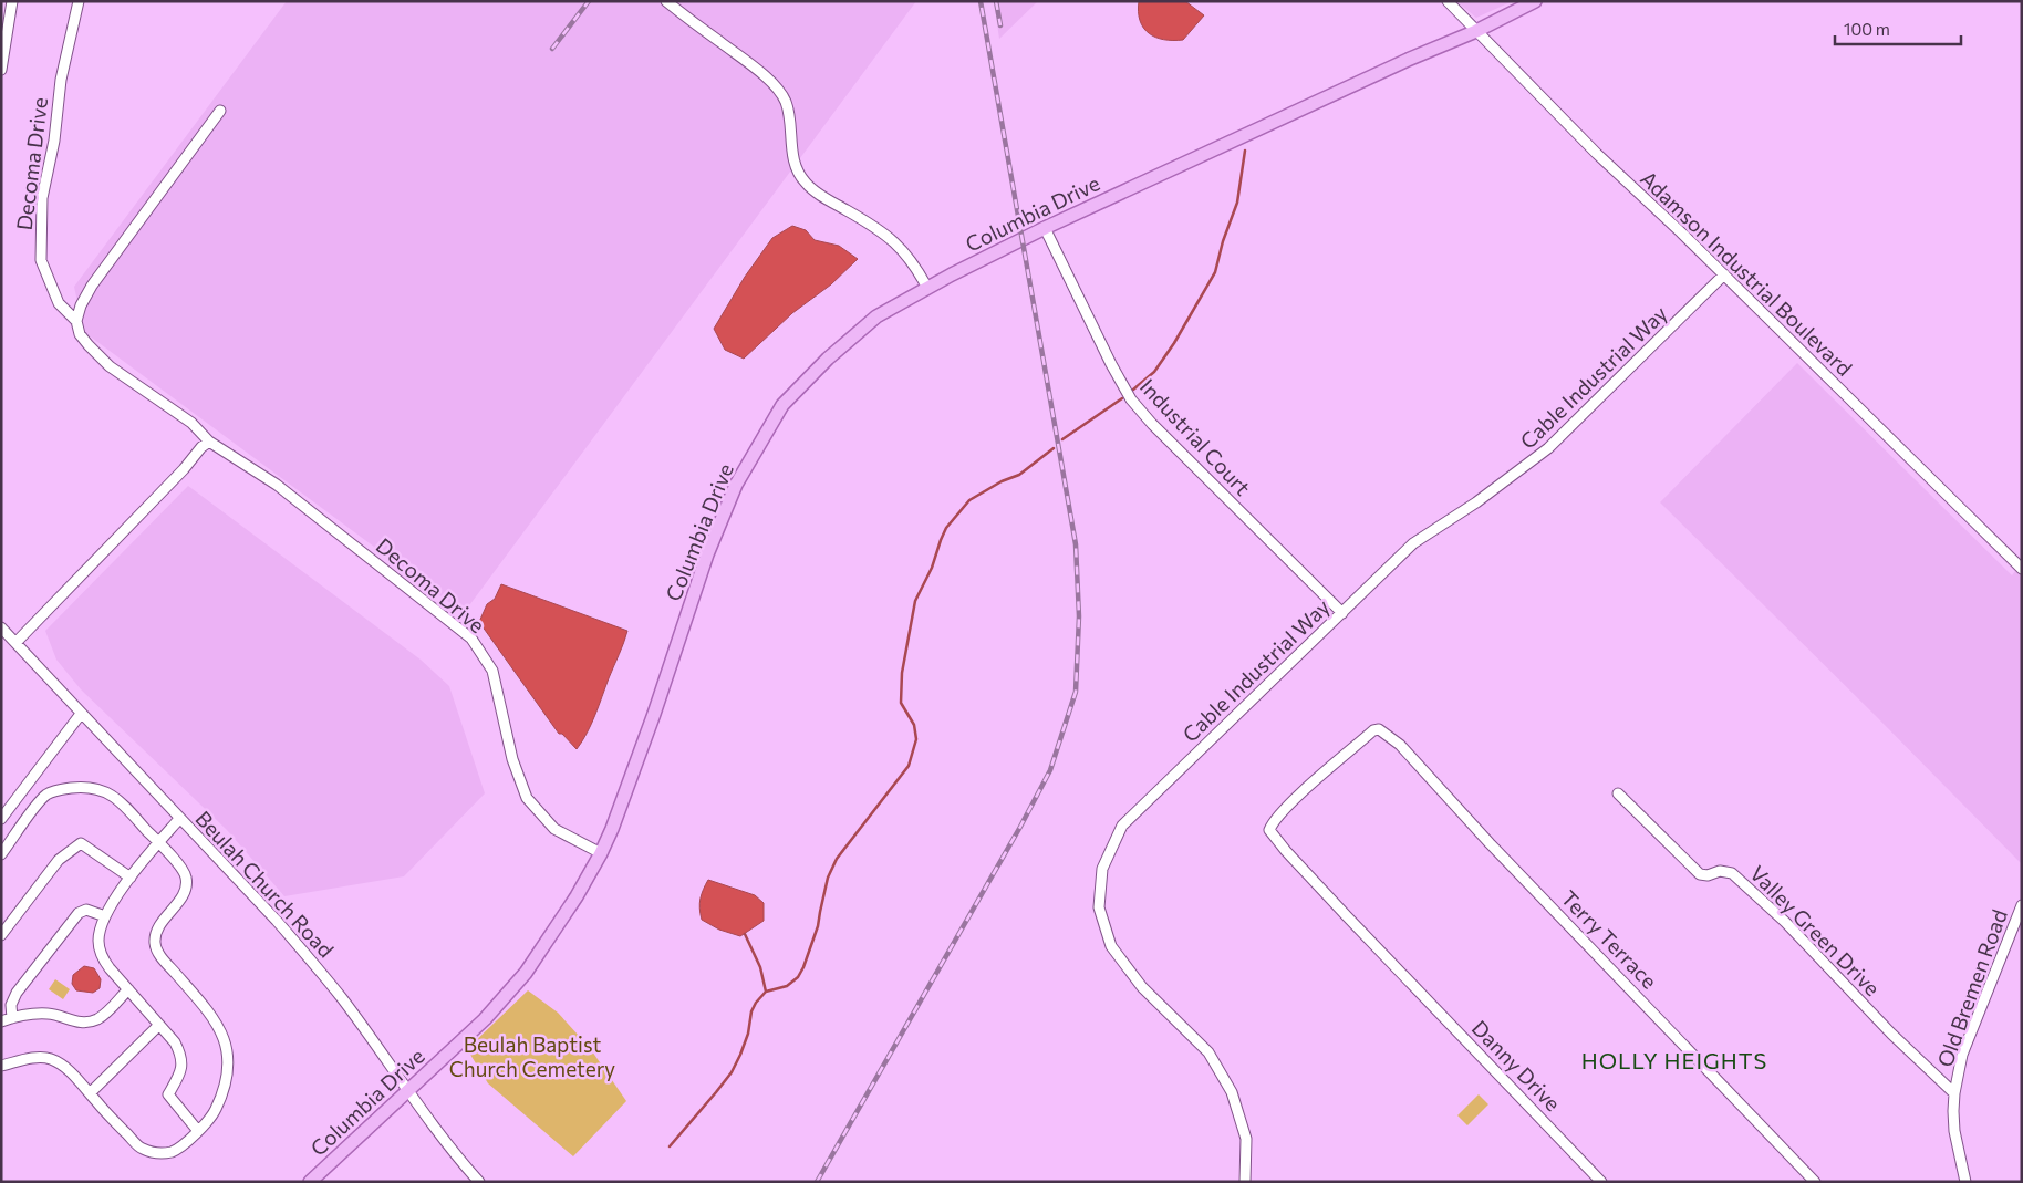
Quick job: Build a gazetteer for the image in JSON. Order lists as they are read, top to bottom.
{
  "streets": {
    "main road": ["Columbia Drive"],
    "street": [
      "Decoma Drive",
      "Adamson Industrial Boulevard",
      "Cable Industrial Way",
      "Industrial Court",
      "Beulah Church Road",
      "Valley Green Drive",
      "Terry Terrace",
      "Old Bremen Road",
      "Danny Drive"
    ]
  },
  "crossings": [
    ["Decoma Drive", "Columbia Drive"],
    ["Columbia Drive", "Adamson Industrial Boulevard"],
    ["Columbia Drive", "Industrial Court"],
    ["Columbia Drive", "Beulah Church Road"],
    ["Adamson Industrial Boulevard", "Cable Industrial Way"],
    ["Cable Industrial Way", "Industrial Court"],
    ["Valley Green Drive", "Old Bremen Road"],
    ["Terry Terrace", "Danny Drive"]
  ],
  "districts": ["HOLLY HEIGHTS"],
  "parks": ["Beulah Baptist Church Cemetery"],
  "scale_bar": "100 m"
}
